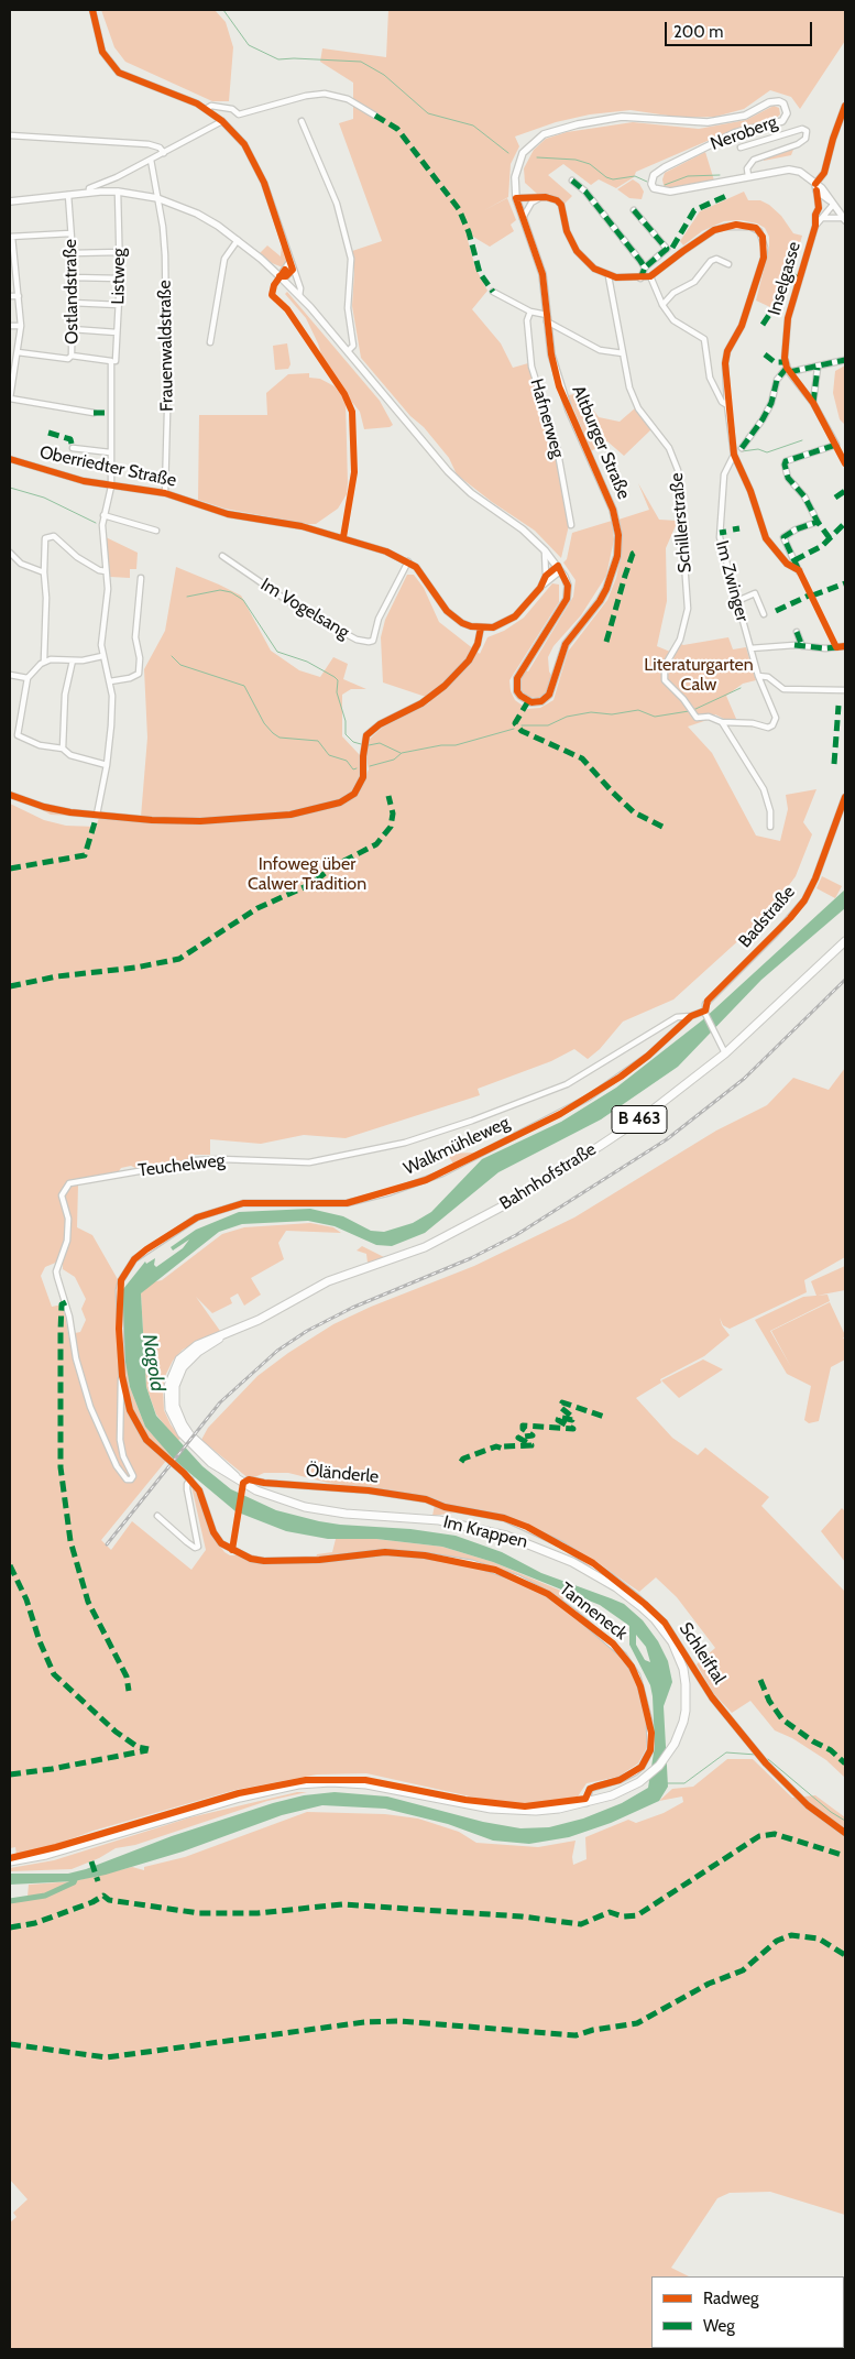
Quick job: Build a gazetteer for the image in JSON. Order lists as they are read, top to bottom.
{
  "streets": {
    "main road": ["B 463", "Bahnhofstraße", "Im Krappen"],
    "street": [
      "Neroberg",
      "Listweg",
      "Inselgasse",
      "Ostlandstraße",
      "Frauenwaldstraße",
      "Hafnerweg",
      "Altburger Straße",
      "Oberriedter Straße",
      "Schillerstraße",
      "Im Zwinger",
      "Im Vogelsang",
      "Badstraße",
      "Walkmühleweg",
      "Teuchelweg",
      "Öländerle",
      "Tanneneck",
      "Schleiftal"
    ]
  },
  "crossings": [
    ["Neroberg", "Inselgasse"],
    ["Neroberg", "Altburger Straße"],
    ["Listweg", "Altburger Straße"],
    ["Ostlandstraße", "Altburger Straße"],
    ["Ostlandstraße", "Oberriedter Straße"],
    ["Frauenwaldstraße", "Altburger Straße"],
    ["Frauenwaldstraße", "Oberriedter Straße"],
    ["Oberriedter Straße", "Im Vogelsang"],
    ["Schillerstraße", "Im Zwinger"],
    ["Badstraße", "Walkmühleweg"],
    ["B 463", "Im Krappen"],
    ["B 463", "Tanneneck"],
    ["Walkmühleweg", "Teuchelweg"],
    ["Walkmühleweg", "Tanneneck"],
    ["Bahnhofstraße", "Im Krappen"],
    ["Öländerle", "Im Krappen"],
    ["Öländerle", "Schleiftal"],
    ["Im Krappen", "Tanneneck"]
  ],
  "water": ["Nagold"],
  "parks": ["Literaturgarten Calw", "Infoweg über Calwer Tradition"],
  "legend": ["Radweg", "Weg"],
  "scale_bar": "200 m"
}
